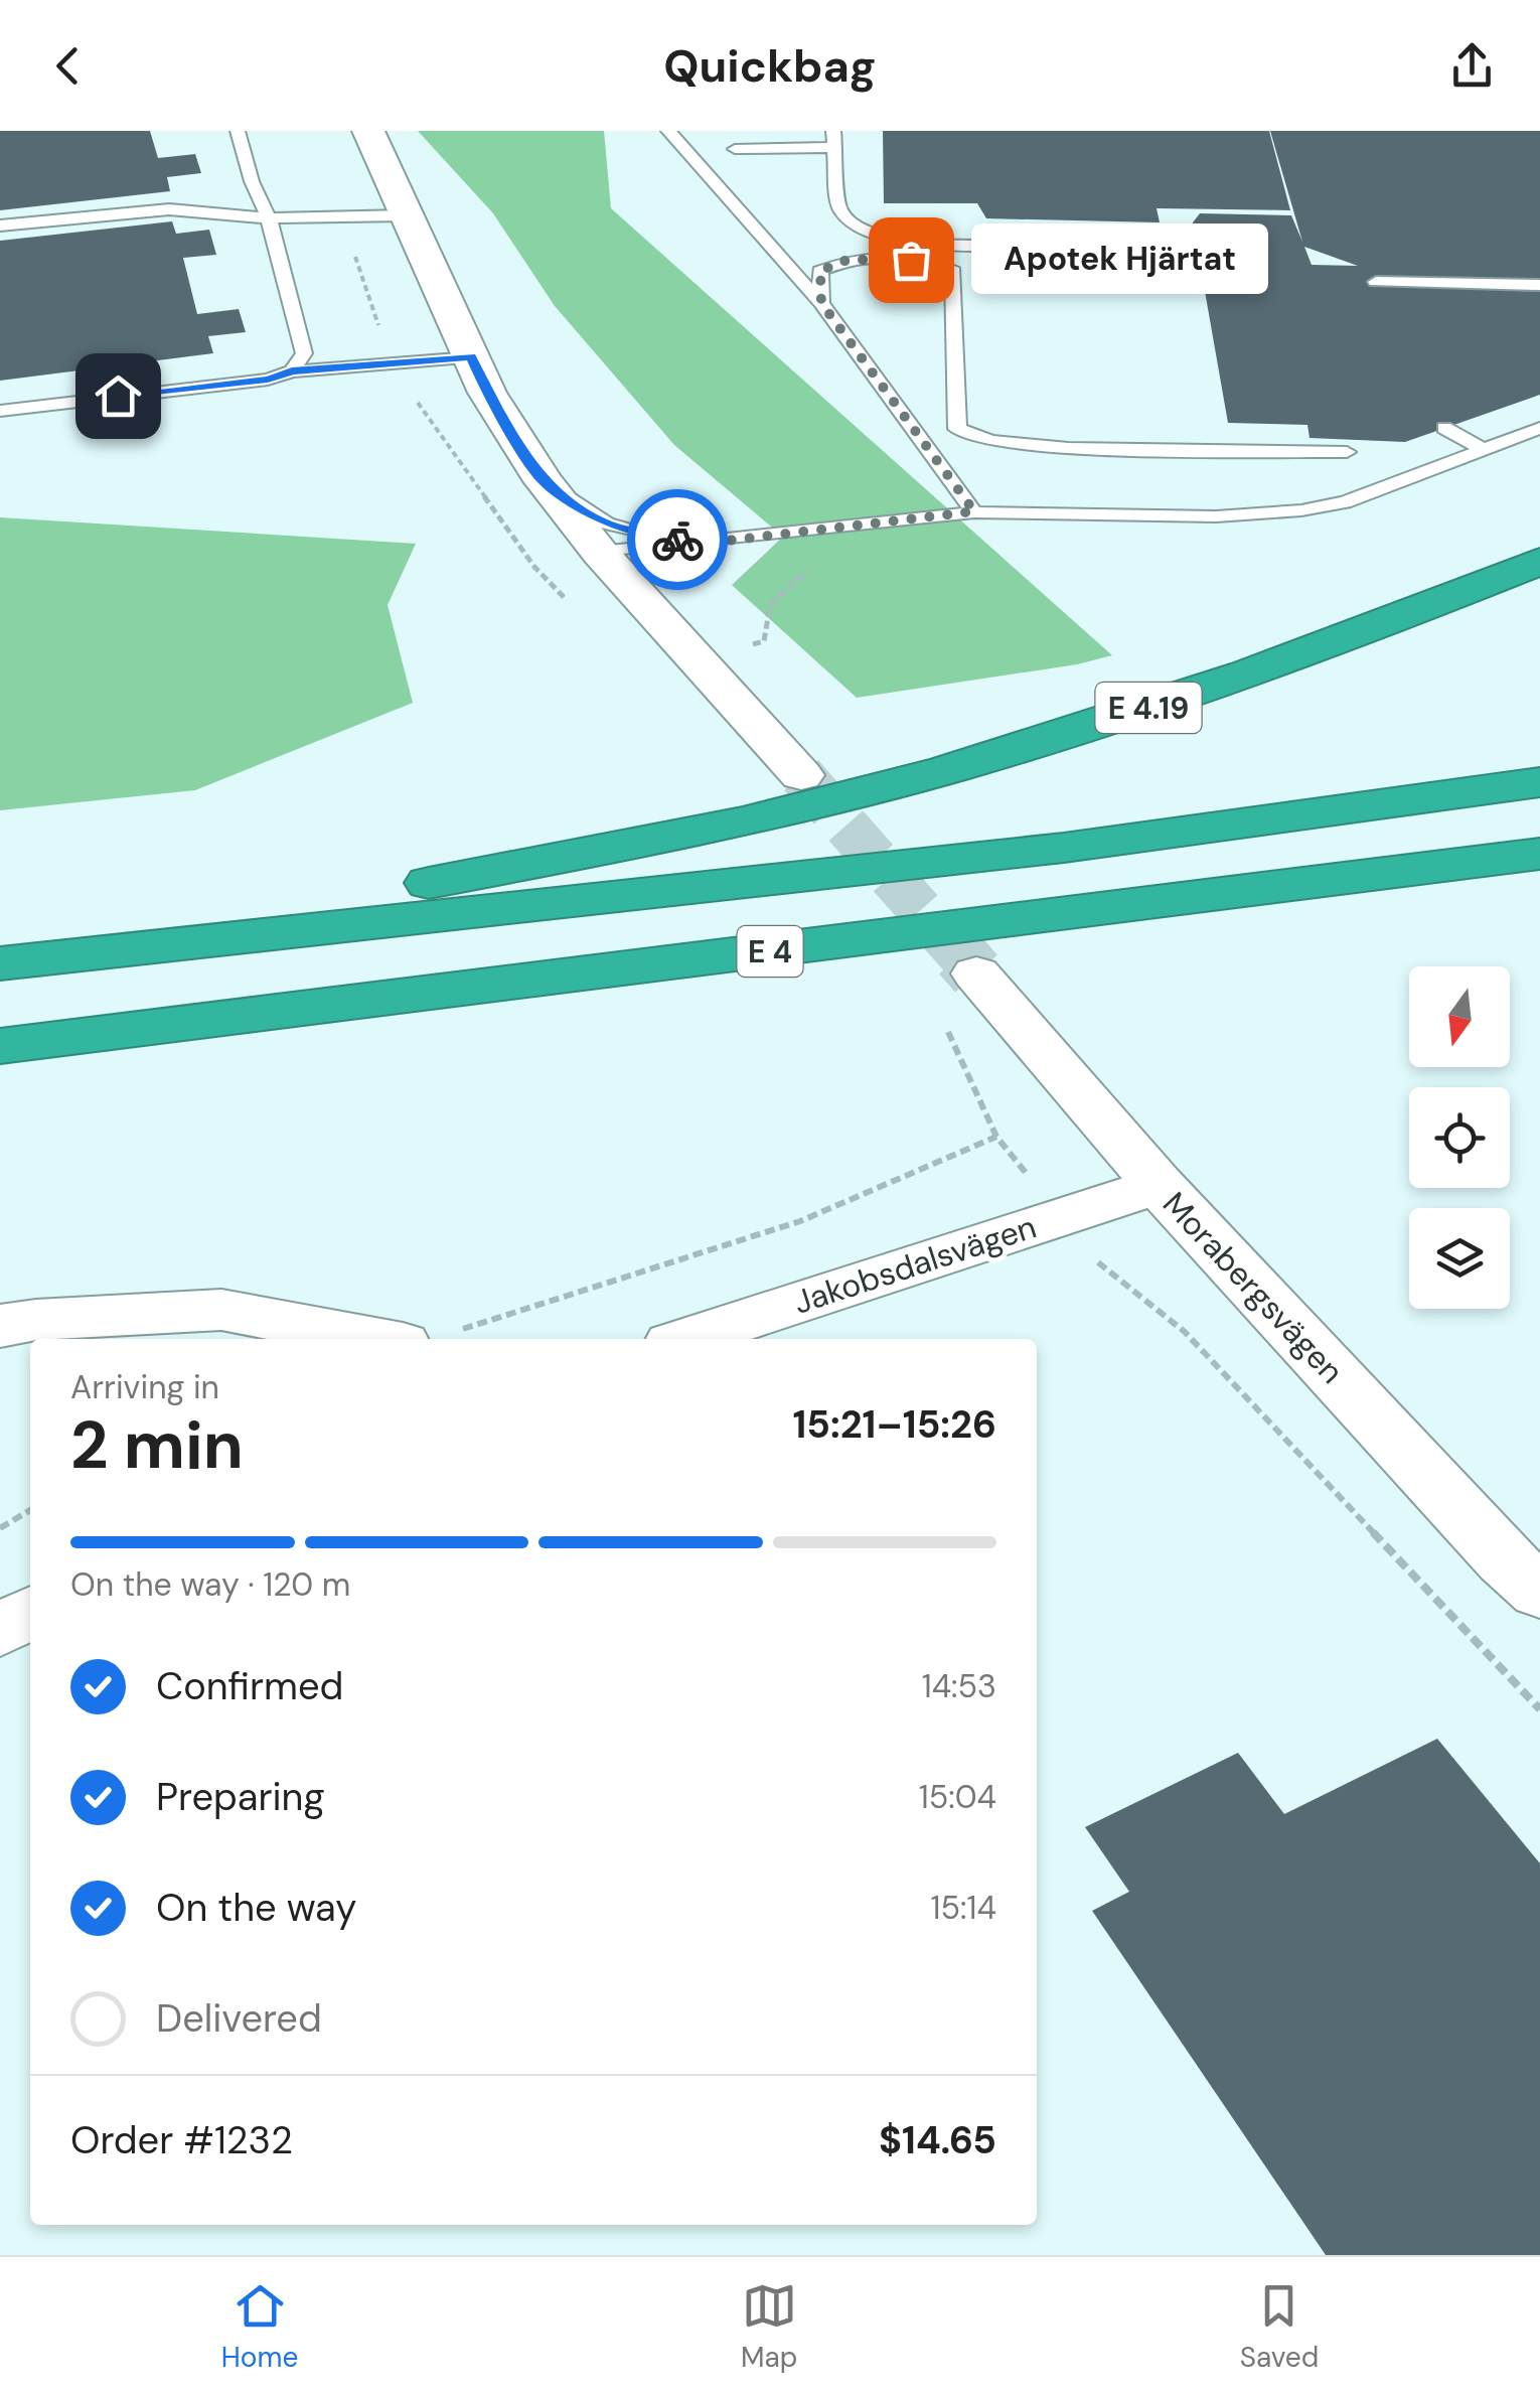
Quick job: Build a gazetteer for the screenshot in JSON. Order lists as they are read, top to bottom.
{
  "streets": {
    "highway": ["E 4.19", "E 4"],
    "street": ["Jakobsdalsvägen", "Morabergsvägen"]
  },
  "crossings": [
    ["E 4.19", "E 4"],
    ["Jakobsdalsvägen", "Morabergsvägen"]
  ],
  "places": ["Apotek Hjärtat"],
  "north": "bottom",
  "page": {
    "header": "Quickbag",
    "bubble": "Apotek Hjärtat",
    "heading": ["2 min", "Arriving in", "15:21–15:26"],
    "panel": ["Order #1232", "$14.65"],
    "bar": "On the way · 120 m",
    "list": [
      ["Confirmed", "14:53"],
      ["Preparing", "15:04"],
      ["On the way", "15:14"],
      "Delivered"
    ],
    "tabs": ["Home", "Map", "Saved"]
  }
}
